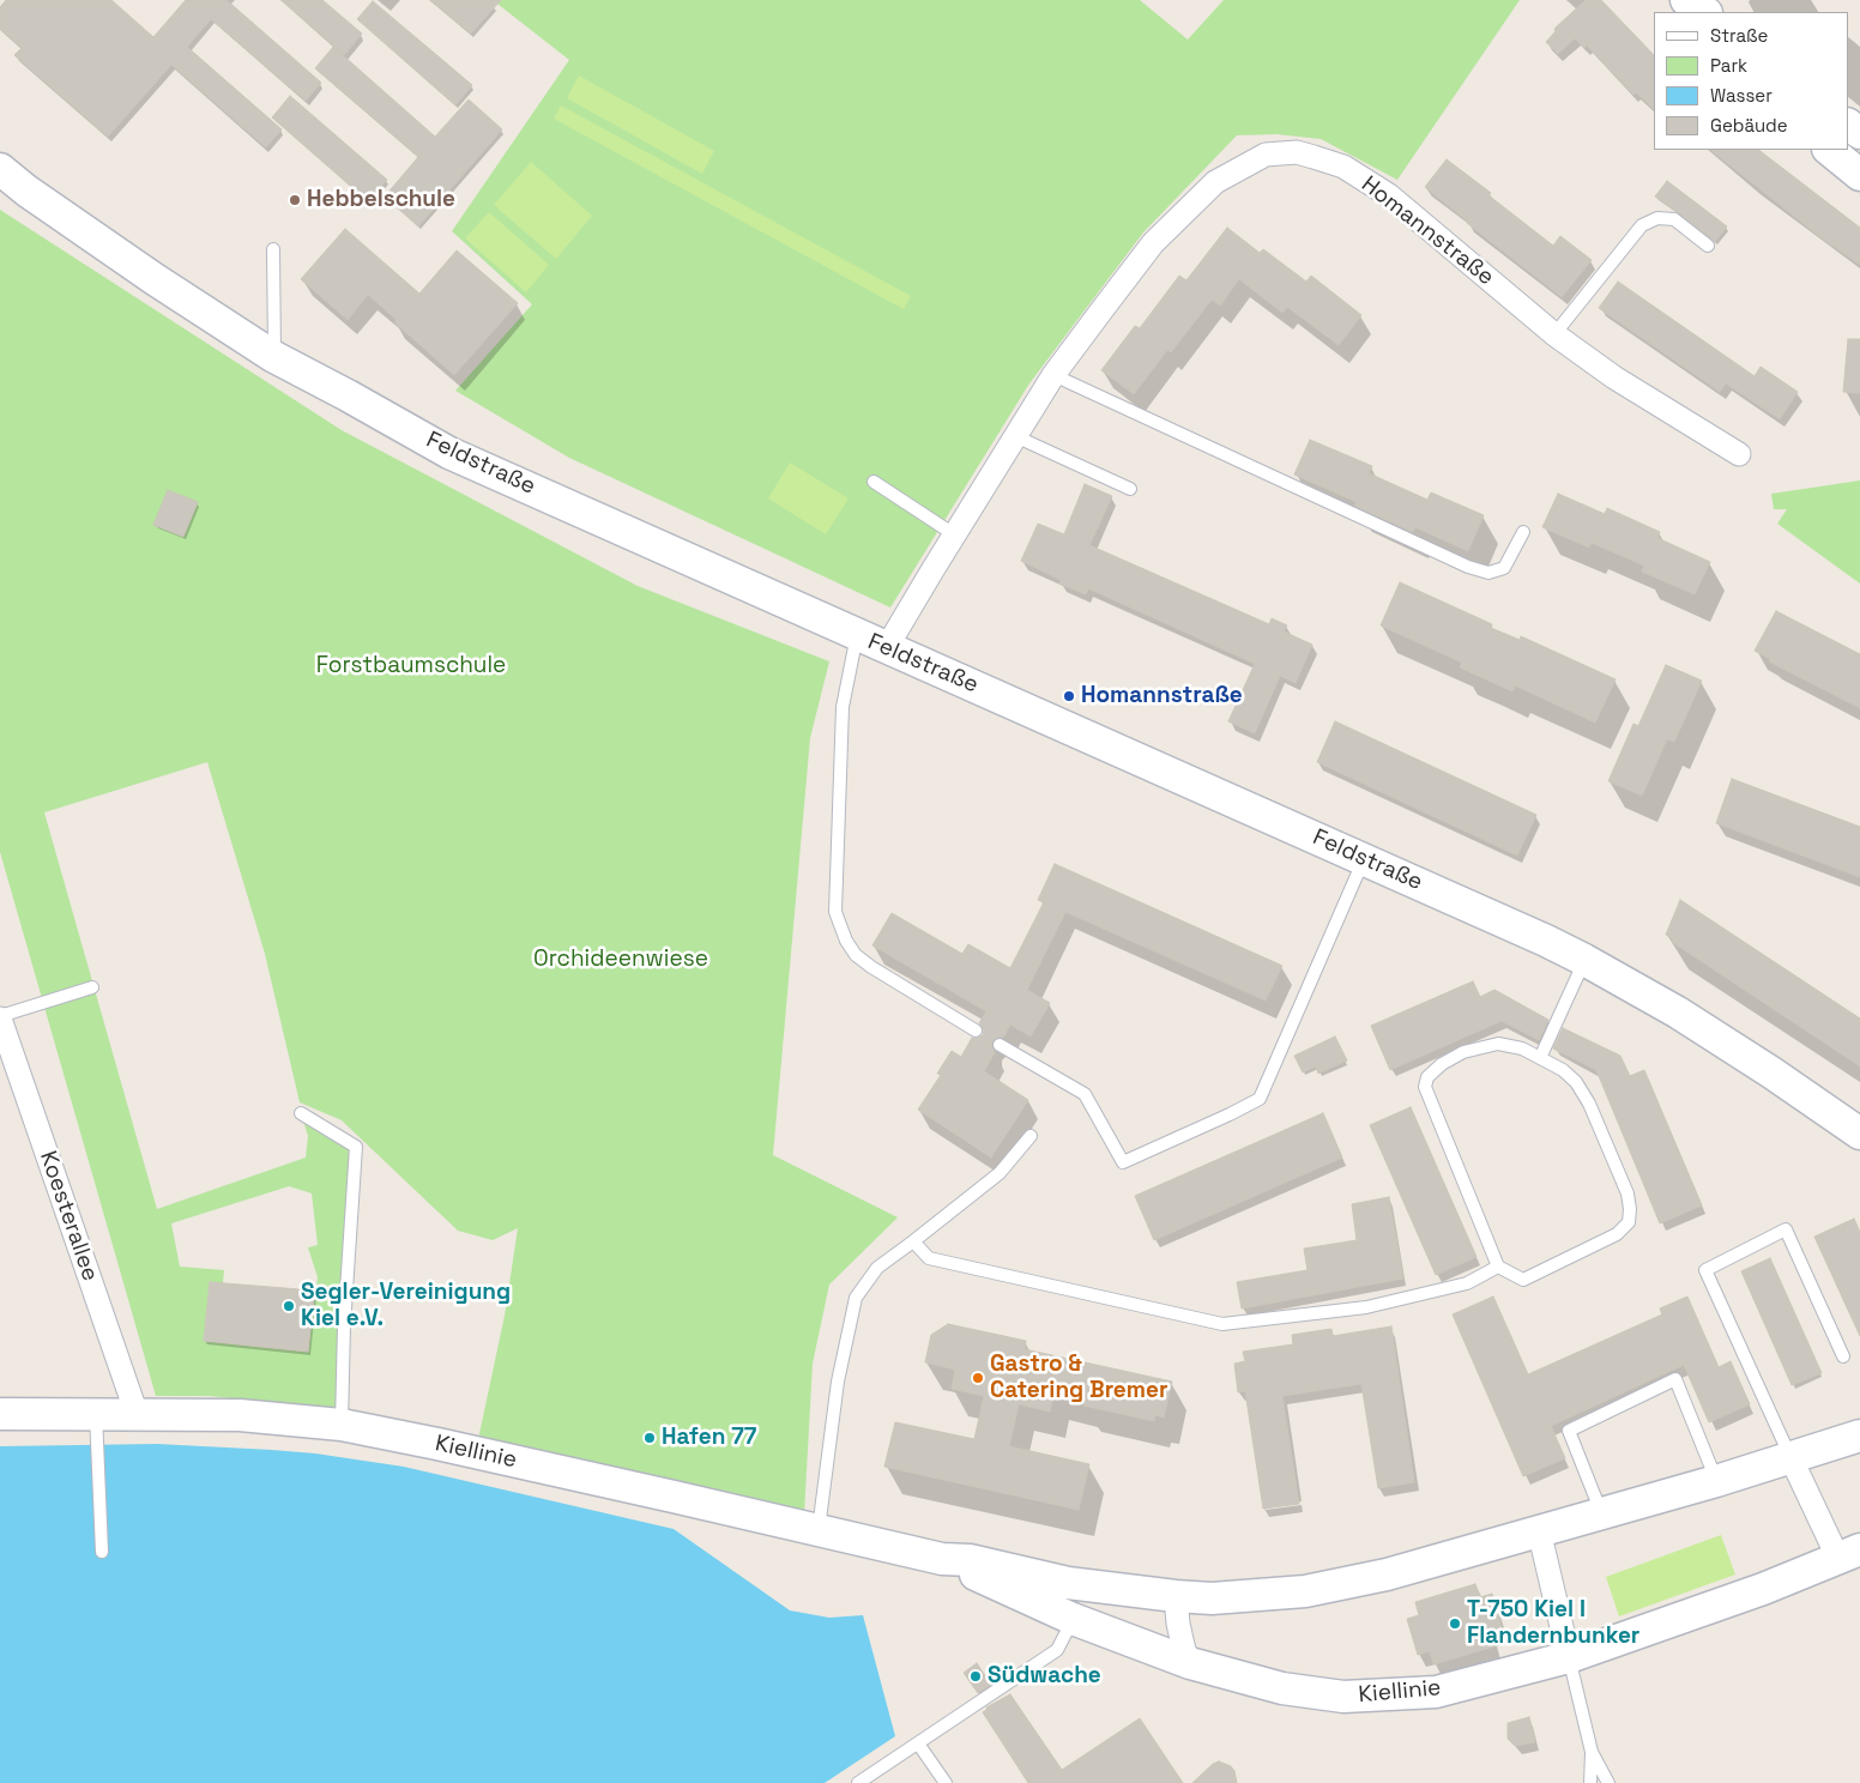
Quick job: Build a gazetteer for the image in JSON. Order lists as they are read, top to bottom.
{
  "streets": {
    "street": [
      "Homannstraße",
      "Feldstraße",
      "Koesterallee",
      "Kiellinie"
    ]
  },
  "crossings": [
    ["Homannstraße", "Feldstraße"],
    ["Koesterallee", "Kiellinie"]
  ],
  "parks": ["Forstbaumschule", "Orchideenwiese"],
  "places": [
    "Hebbelschule",
    "Homannstraße",
    "Segler-Vereinigung Kiel e.V.",
    "Gastro & Catering Bremer",
    "Hafen 77",
    "T-750 Kiel I Flandernbunker",
    "Südwache"
  ],
  "legend": [
    "Straße",
    "Park",
    "Wasser",
    "Gebäude"
  ]
}
